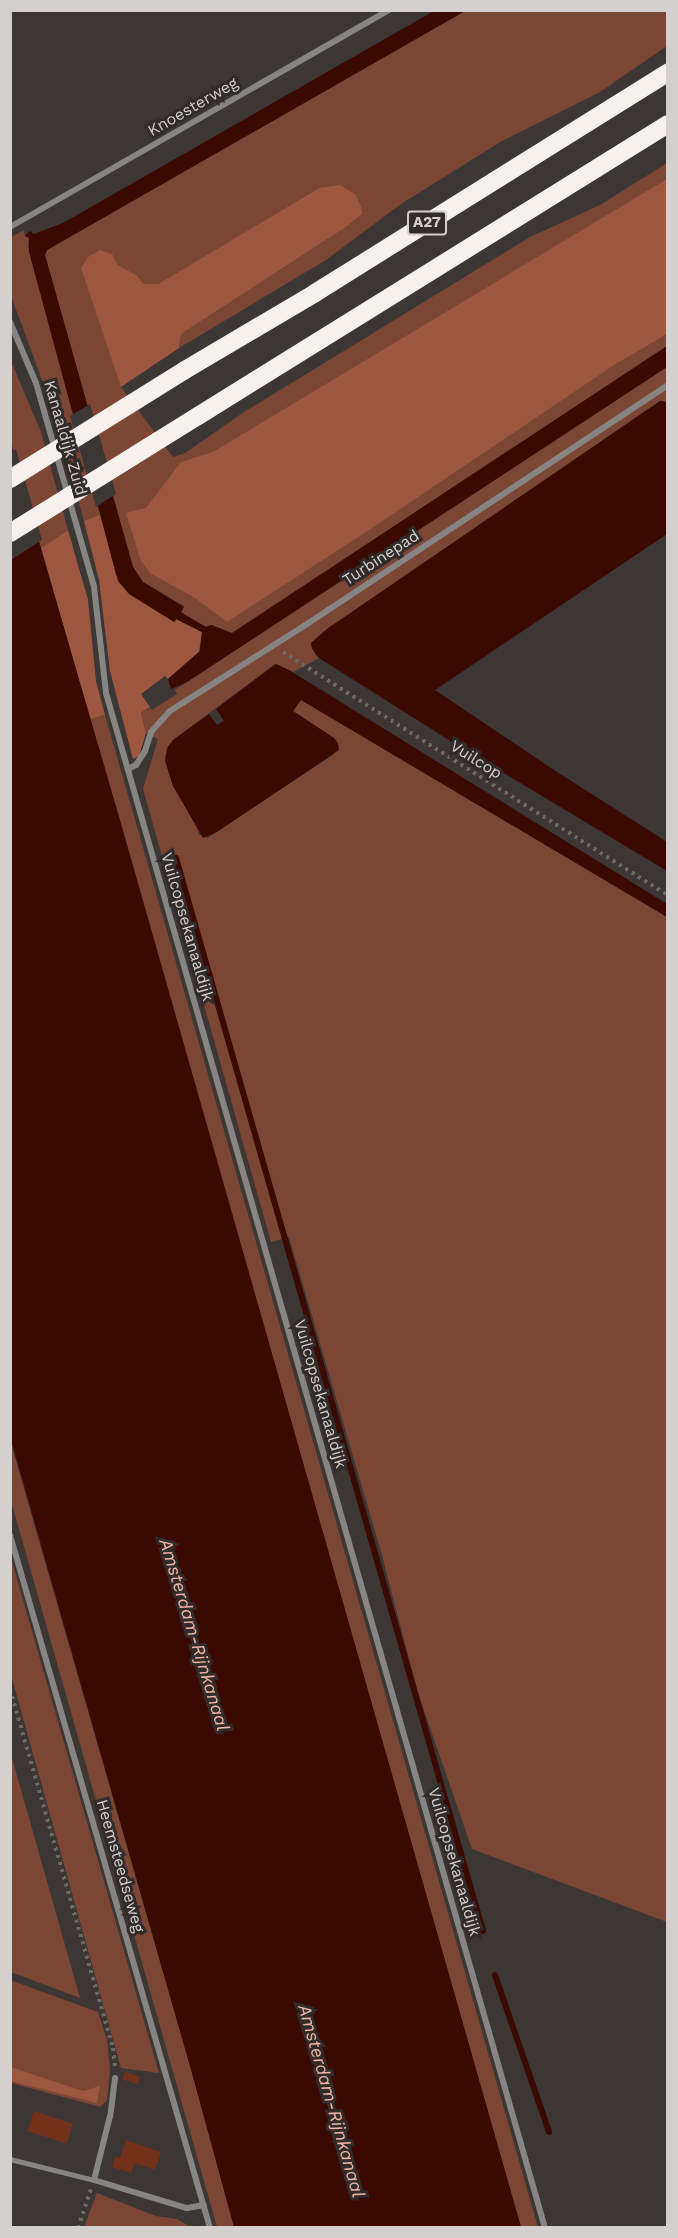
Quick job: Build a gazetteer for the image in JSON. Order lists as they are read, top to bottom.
{
  "streets": {
    "highway": ["A27"],
    "street": [
      "Knoesterweg",
      "Kanaaldijk Zuid",
      "Turbinepad",
      "Vuilcopsekanaaldijk",
      "Heemsteedseweg"
    ],
    "path": ["Vuilcop"]
  },
  "crossings": [
    ["Kanaaldijk Zuid", "Vuilcopsekanaaldijk"],
    ["Turbinepad", "Vuilcop"],
    ["Turbinepad", "Vuilcopsekanaaldijk"]
  ],
  "water": ["Amsterdam-Rijnkanaal"]
}
